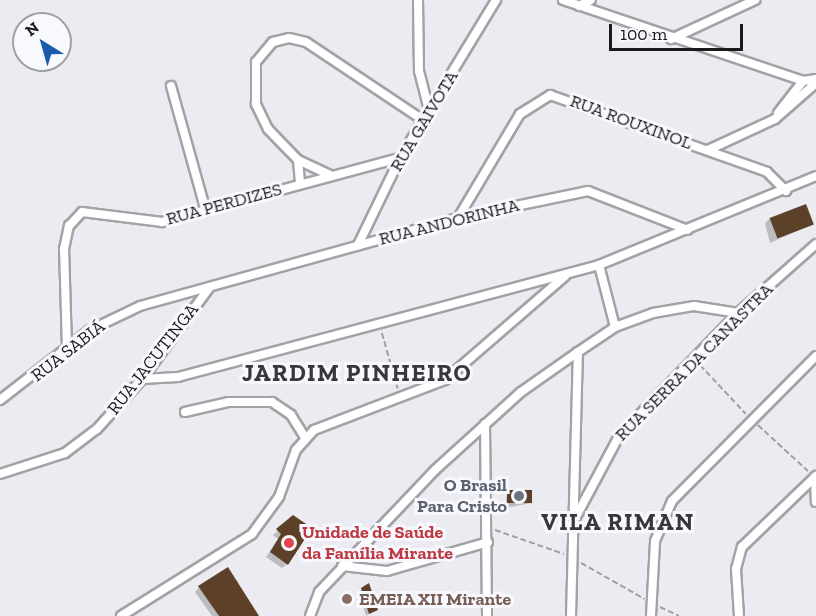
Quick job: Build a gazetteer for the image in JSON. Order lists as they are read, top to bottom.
{
  "streets": {
    "street": [
      "RUA GAIVOTA",
      "RUA ROUXINOL",
      "RUA PERDIZES",
      "RUA ANDORINHA",
      "RUA SABIÁ",
      "RUA JACUTINGA",
      "RUA SERRA DA CANASTRA"
    ]
  },
  "crossings": [
    ["RUA GAIVOTA", "RUA PERDIZES"],
    ["RUA GAIVOTA", "RUA ANDORINHA"],
    ["RUA ROUXINOL", "RUA ANDORINHA"],
    ["RUA PERDIZES", "RUA SABIÁ"],
    ["RUA ANDORINHA", "RUA SABIÁ"],
    ["RUA ANDORINHA", "RUA JACUTINGA"],
    ["RUA SABIÁ", "RUA JACUTINGA"]
  ],
  "districts": ["JARDIM PINHEIRO", "VILA RIMAN"],
  "places": ["O Brasil Para Cristo", "Unidade de Saúde da Família Mirante", "EMEIA XII Mirante"],
  "scale_bar": "100 m",
  "north": "top left"
}
